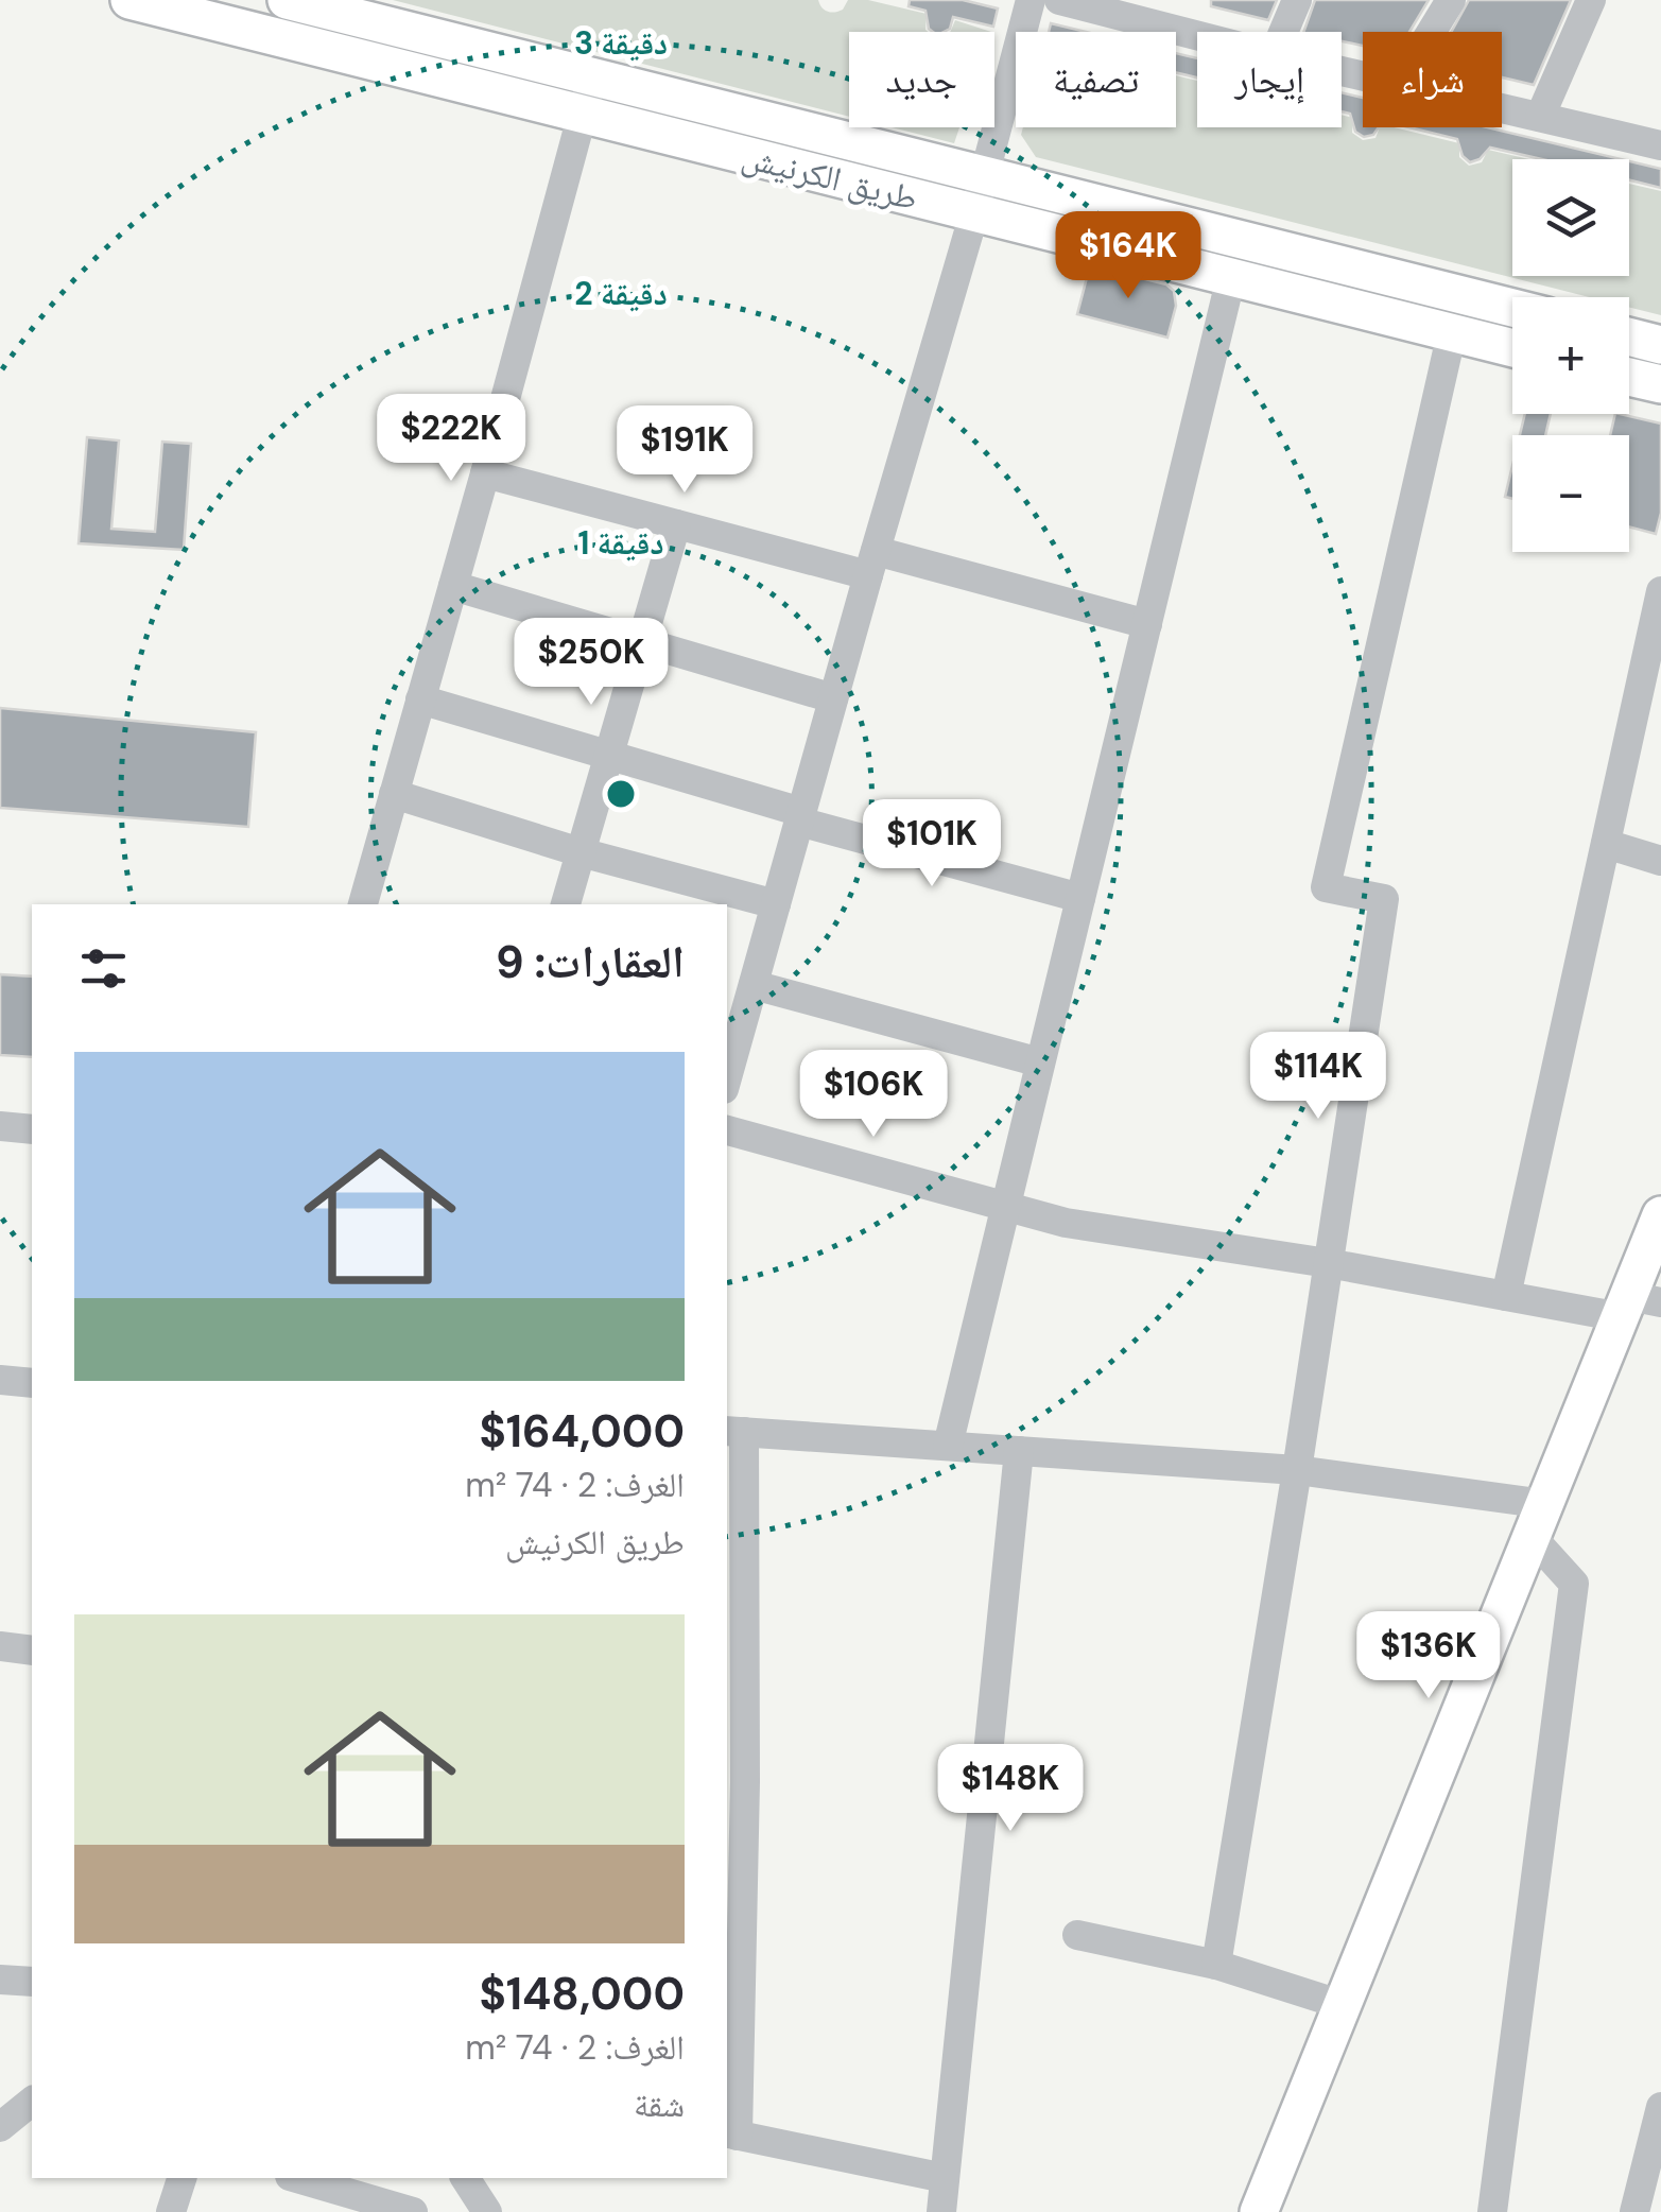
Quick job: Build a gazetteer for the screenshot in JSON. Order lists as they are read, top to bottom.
{
  "streets": {
    "main road": ["طريق الكرنيش"]
  },
  "page": {
    "chip": [
      "شراء",
      "إيجار",
      "تصفية",
      "جديد"
    ],
    "map_buttons": ["+", "−"],
    "price": [
      "$164K",
      "$222K",
      "$191K",
      "$250K",
      "$101K",
      "$114K",
      "$106K",
      "$136K",
      "$148K"
    ],
    "heading": "العقارات: 9",
    "list": [
      {
        "name": "$164,000",
        "note": "الغرف: 2 · 74 m² · طريق الكرنيش"
      },
      {
        "name": "$148,000",
        "note": "الغرف: 2 · 74 m² · شقة"
      }
    ]
  },
  "rings": ["3 دقيقة", "2 دقيقة", "1 دقيقة"]
}
